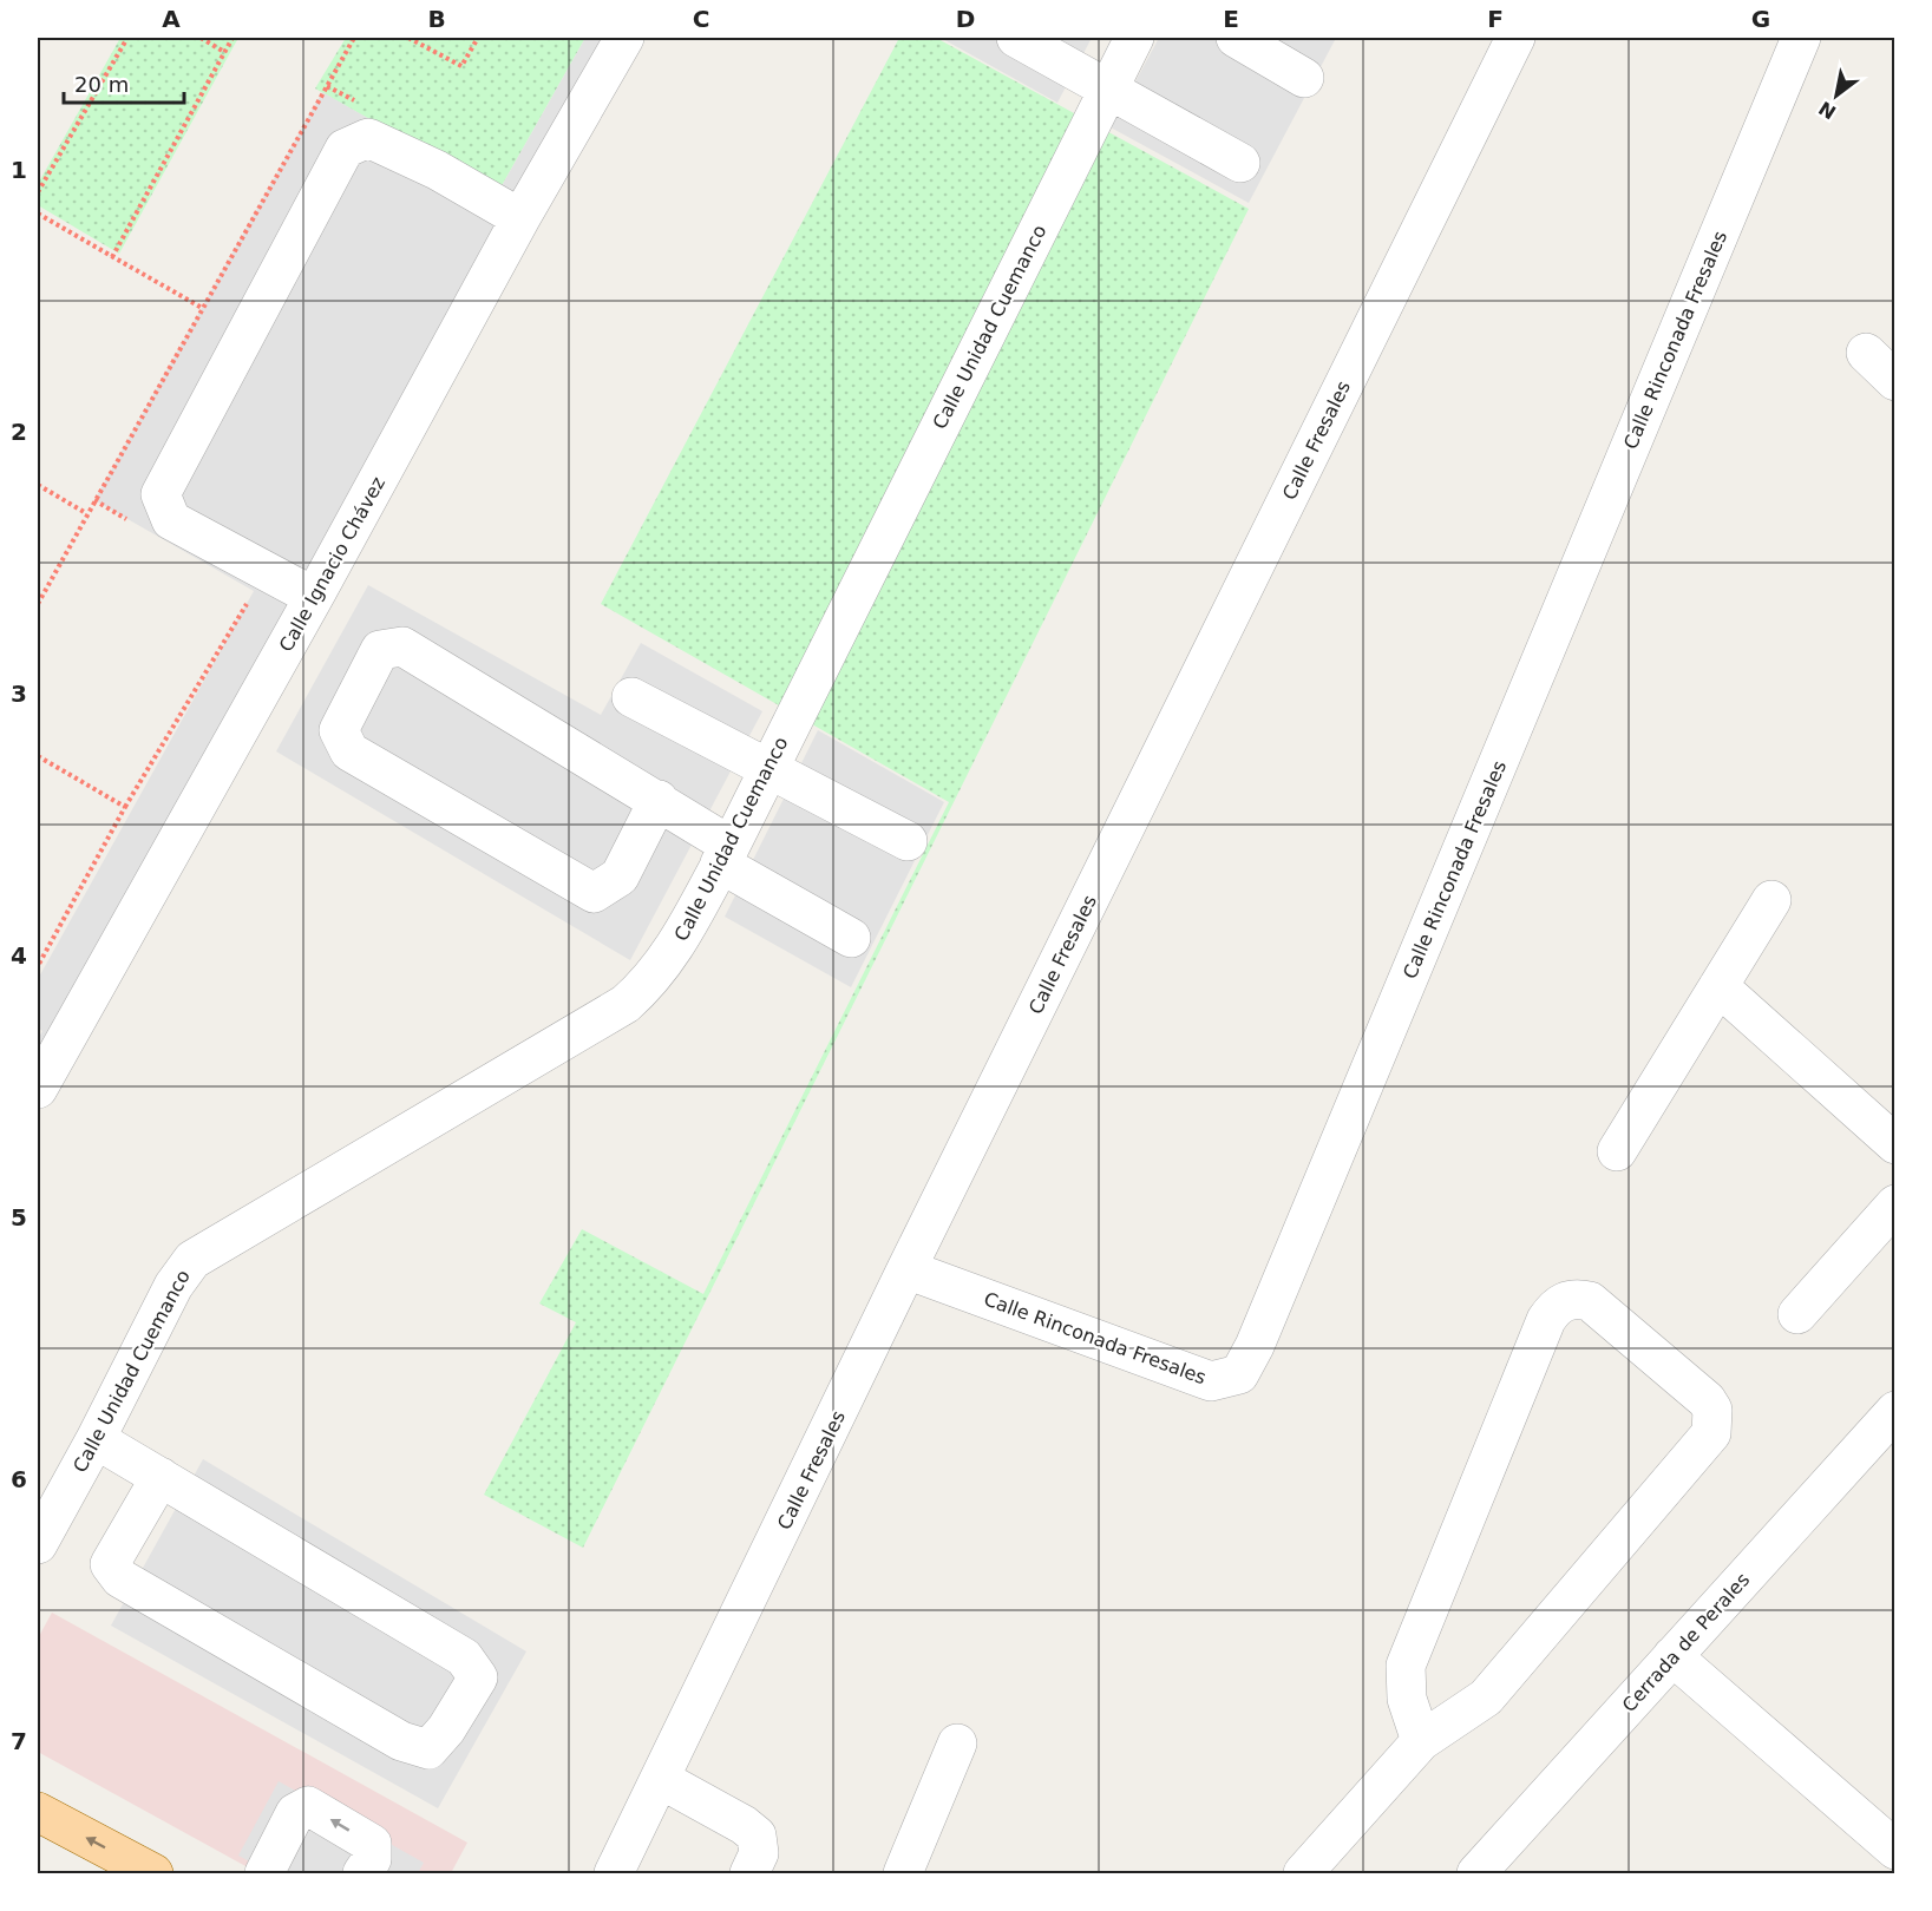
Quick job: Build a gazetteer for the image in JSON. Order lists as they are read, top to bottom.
{
  "streets": {
    "street": [
      "Calle Unidad Cuemanco",
      "Calle Rinconada Fresales",
      "Calle Fresales",
      "Calle Ignacio Chávez",
      "Cerrada de Perales"
    ]
  },
  "crossings": [
    ["Calle Rinconada Fresales", "Calle Fresales"]
  ],
  "scale_bar": "20 m",
  "north": "bottom left",
  "grid": {
    "columns": [
      "A",
      "B",
      "C",
      "D",
      "E",
      "F",
      "G"
    ],
    "rows": [
      "1",
      "2",
      "3",
      "4",
      "5",
      "6",
      "7"
    ]
  }
}
